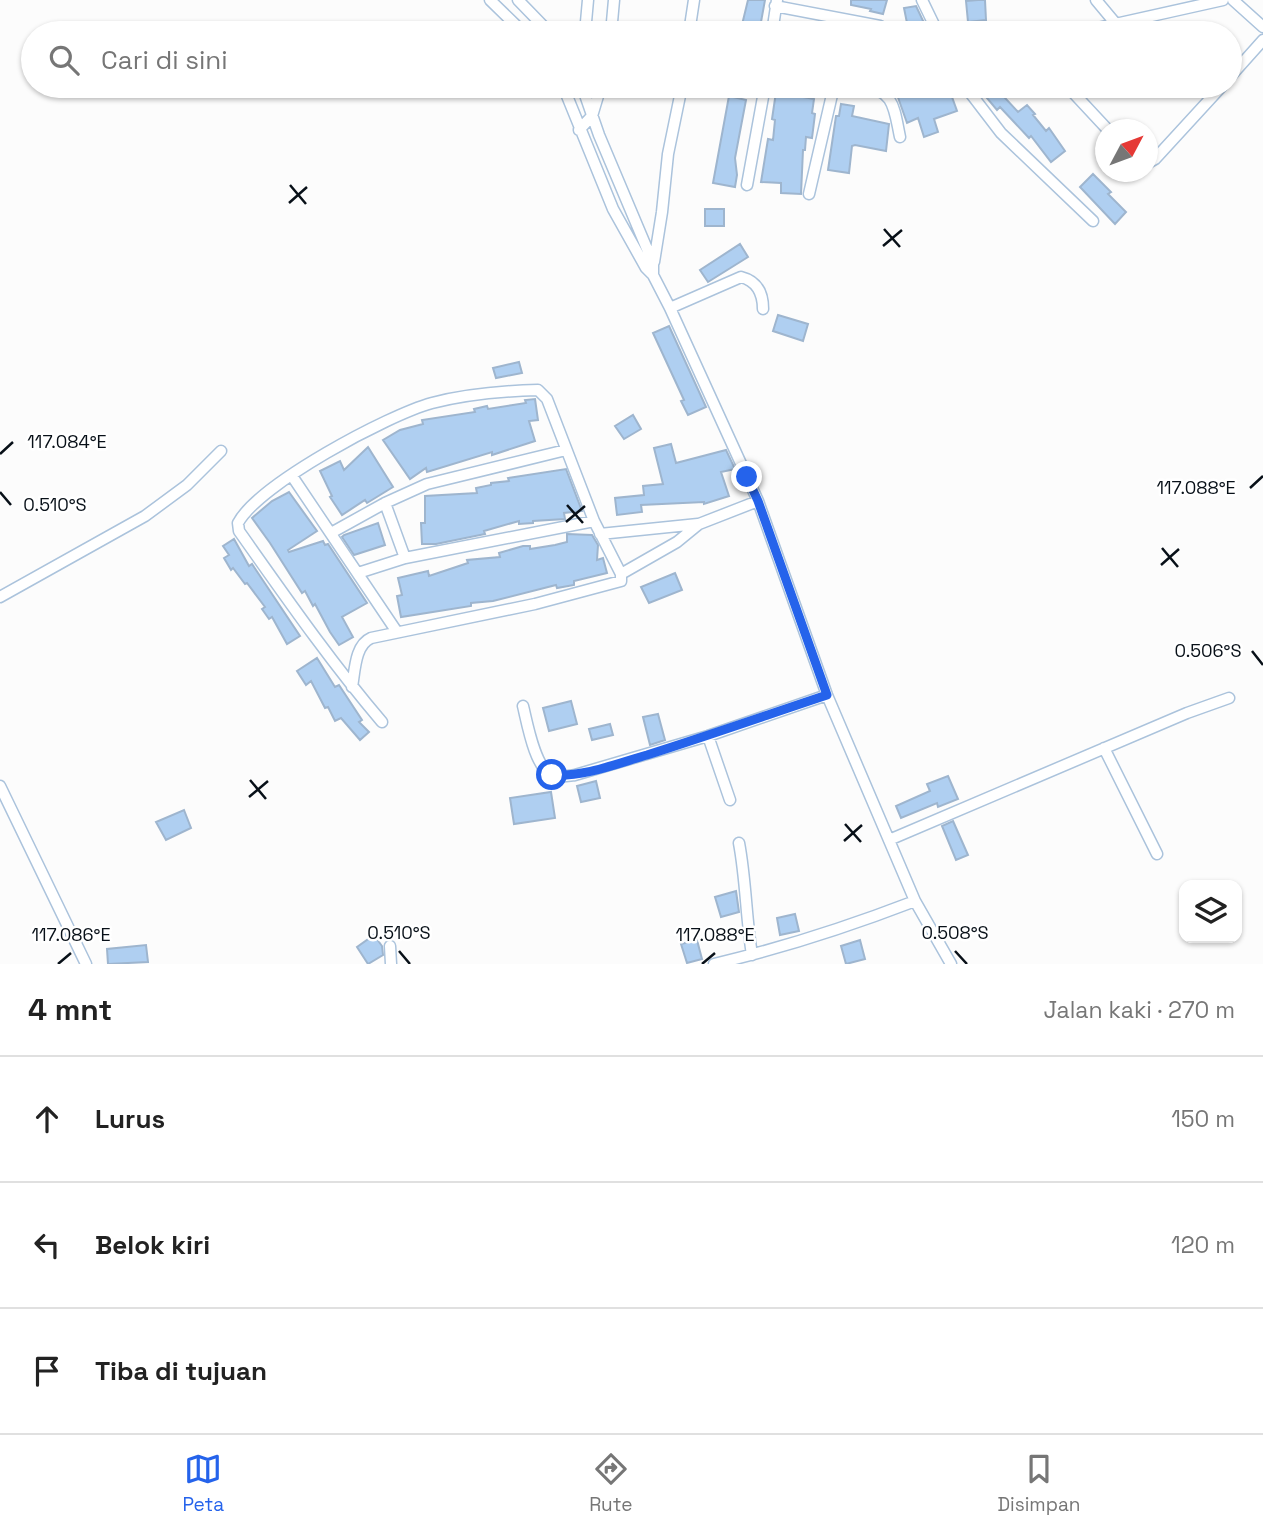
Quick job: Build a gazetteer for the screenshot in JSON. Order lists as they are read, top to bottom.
{
  "north": "top right",
  "page": {
    "search": "Cari di sini",
    "heading": ["4 mnt", "Jalan kaki · 270 m"],
    "list": [
      ["Lurus", "150 m"],
      ["Belok kiri", "120 m"],
      "Tiba di tujuan"
    ],
    "nav": ["Peta", "Rute", "Disimpan"]
  },
  "coordinates": [
    "117.084°E",
    "117.088°E",
    "0.510°S",
    "0.506°S",
    "0.508°S",
    "117.086°E"
  ]
}
